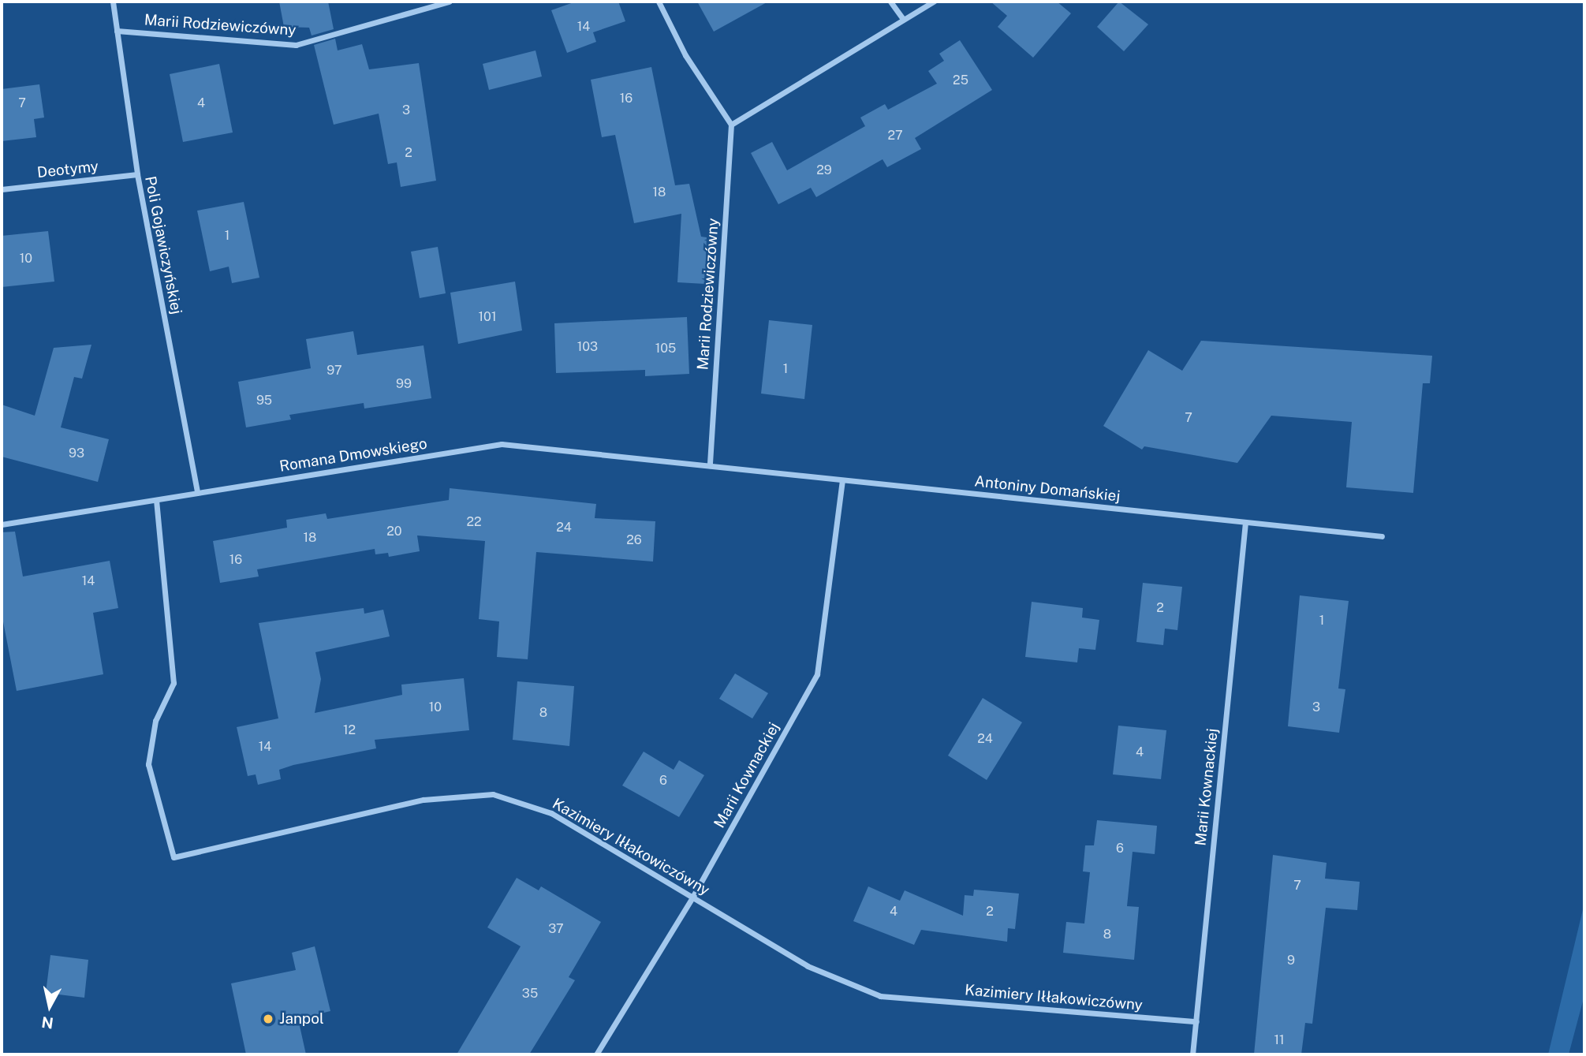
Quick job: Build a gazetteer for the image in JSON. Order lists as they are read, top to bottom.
{
  "streets": {
    "street": [
      "Marii Rodziewiczówny",
      "Deotymy",
      "Poli Gojawiczyńskiej",
      "Romana Dmowskiego",
      "Antoniny Domańskiej",
      "Marii Kownackiej",
      "Kazimiery Iłłakowiczówny"
    ]
  },
  "crossings": [
    ["Marii Rodziewiczówny", "Poli Gojawiczyńskiej"],
    ["Marii Rodziewiczówny", "Romana Dmowskiego"],
    ["Marii Rodziewiczówny", "Antoniny Domańskiej"],
    ["Deotymy", "Poli Gojawiczyńskiej"],
    ["Poli Gojawiczyńskiej", "Romana Dmowskiego"],
    ["Romana Dmowskiego", "Antoniny Domańskiej"],
    ["Romana Dmowskiego", "Kazimiery Iłłakowiczówny"],
    ["Antoniny Domańskiej", "Marii Kownackiej"],
    ["Marii Kownackiej", "Kazimiery Iłłakowiczówny"]
  ],
  "places": ["Janpol"],
  "house_numbers": [
    "14",
    "25",
    "16",
    "7",
    "4",
    "3",
    "27",
    "2",
    "29",
    "18",
    "1",
    "10",
    "101",
    "103",
    "105",
    "1",
    "97",
    "99",
    "95",
    "7",
    "93",
    "22",
    "24",
    "20",
    "18",
    "26",
    "16",
    "14",
    "2",
    "1",
    "10",
    "3",
    "8",
    "12",
    "24",
    "14",
    "4",
    "6",
    "6",
    "7",
    "4",
    "2",
    "37",
    "8",
    "9",
    "35",
    "11"
  ],
  "north": "bottom"
}
